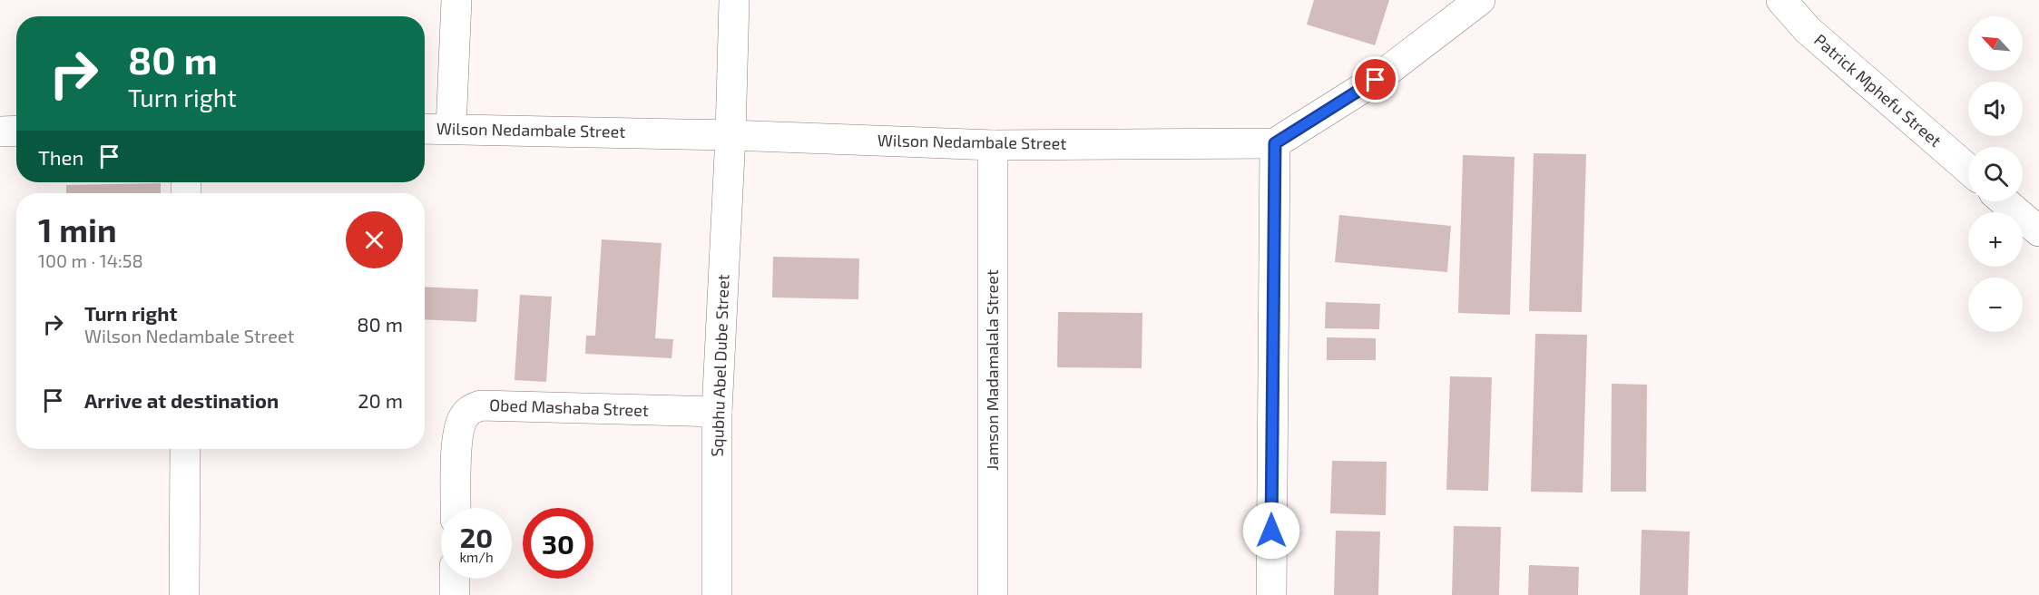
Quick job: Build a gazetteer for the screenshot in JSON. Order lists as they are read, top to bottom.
{
  "streets": {
    "street": [
      "Patrick Mphefu Street",
      "Wilson Nedambale Street",
      "Squbhu Abel Dube Street",
      "Jamson Madamalala Street",
      "Obed Mashaba Street"
    ]
  },
  "crossings": [
    ["Wilson Nedambale Street", "Squbhu Abel Dube Street"],
    ["Wilson Nedambale Street", "Jamson Madamalala Street"],
    ["Squbhu Abel Dube Street", "Obed Mashaba Street"]
  ],
  "north": "top left",
  "page": {
    "map_buttons": ["+", "−"],
    "turn": ["80 m", "Turn right"],
    "then": "Then",
    "heading": ["1 min", "100 m · 14:58"],
    "list": [
      {
        "name": "Turn right",
        "note": "Wilson Nedambale Street",
        "value": "80 m"
      },
      {
        "name": "Arrive at destination",
        "value": "20 m"
      }
    ],
    "speed": "20 km/h",
    "limit": "30"
  }
}
